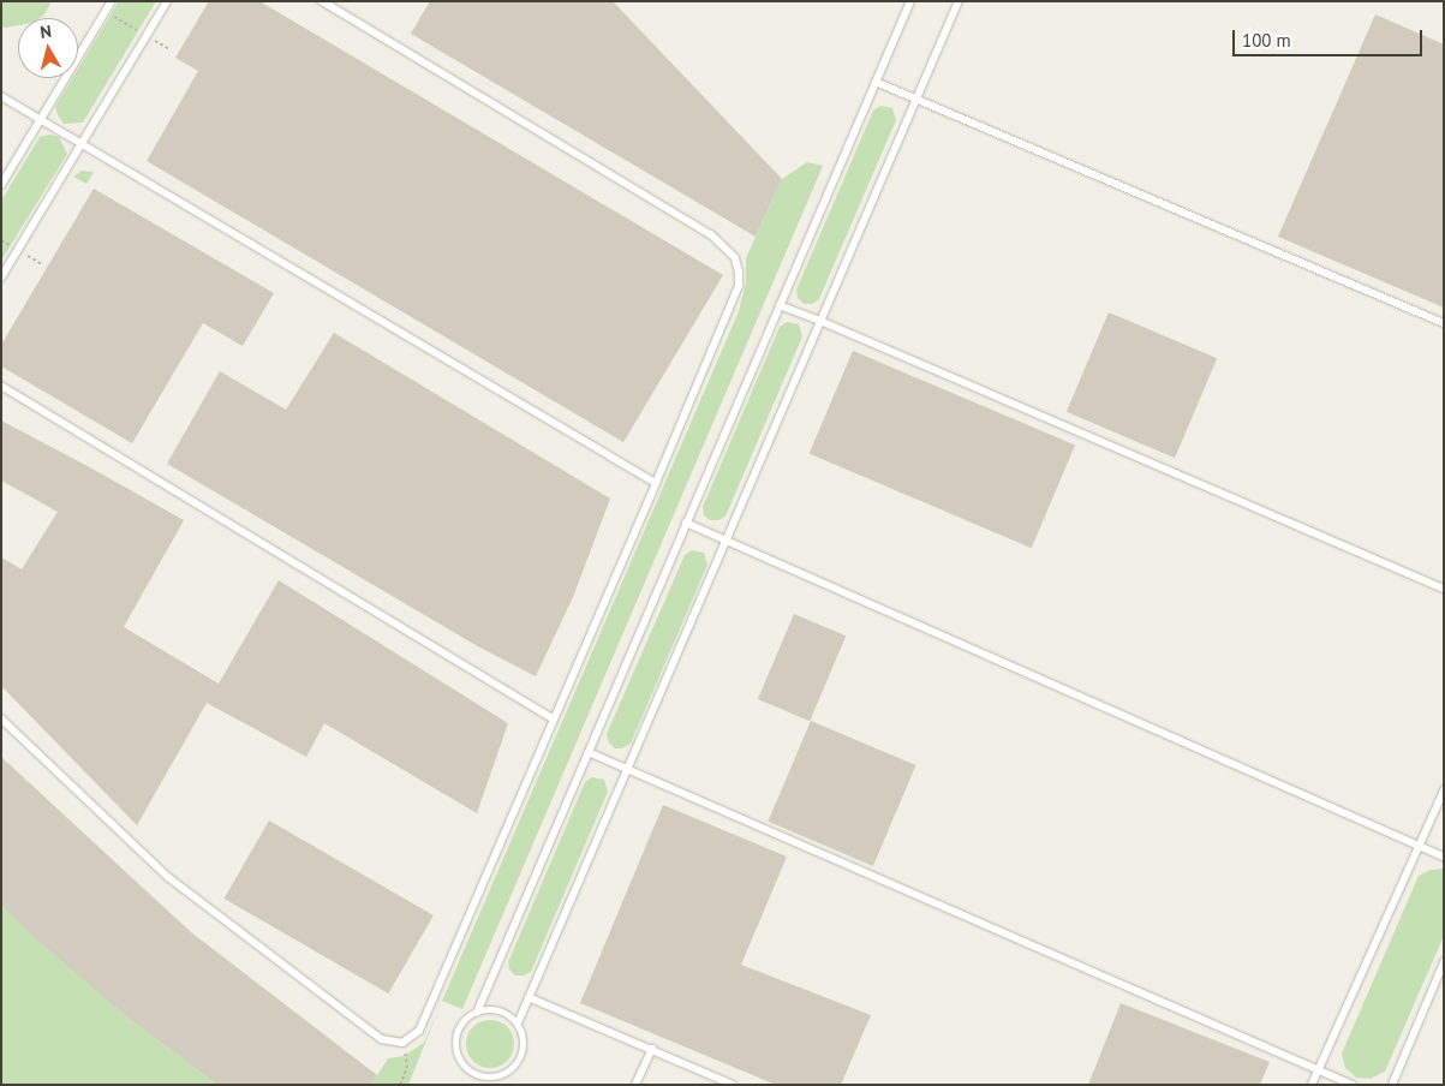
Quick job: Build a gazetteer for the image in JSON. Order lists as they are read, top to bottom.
{
  "scale_bar": "100 m",
  "north": "top"
}
